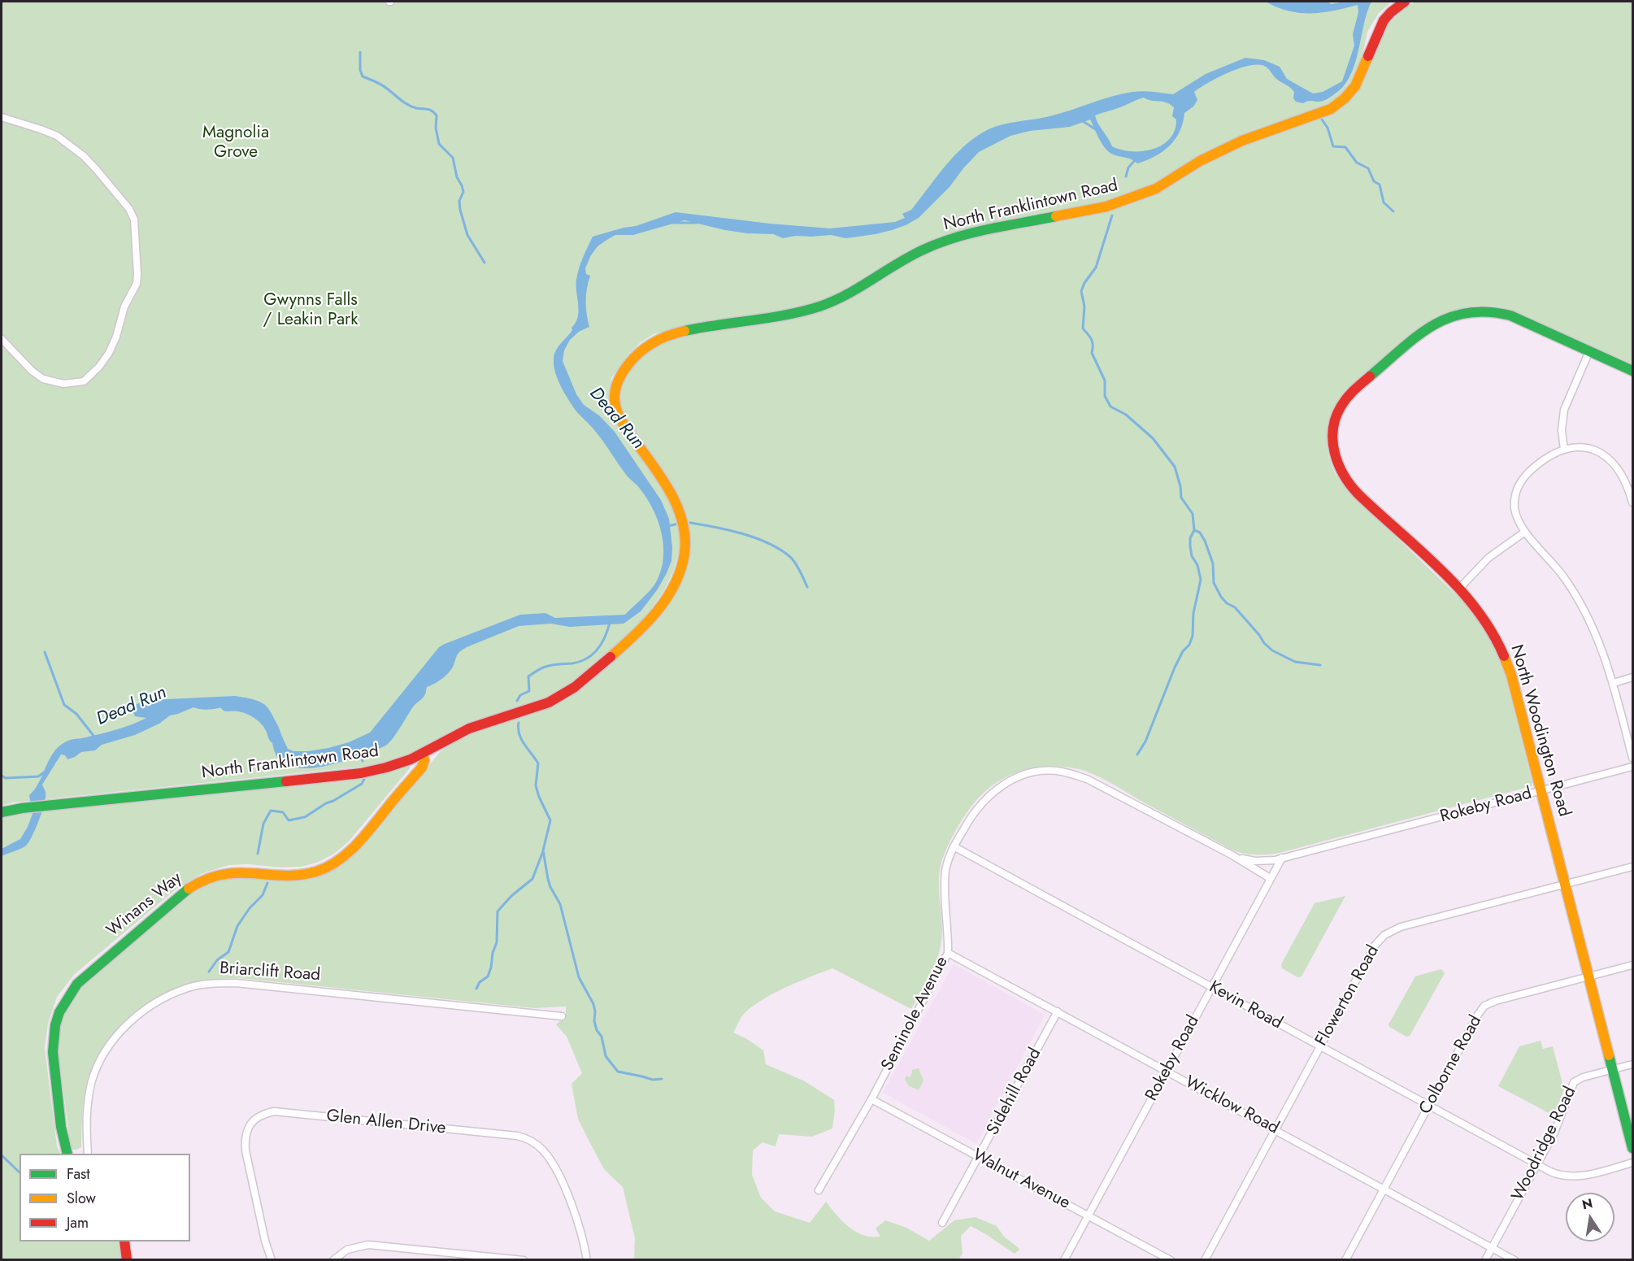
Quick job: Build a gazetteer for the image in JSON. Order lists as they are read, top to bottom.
{
  "streets": {
    "street": [
      "North Franklintown Road",
      "North Woodington Road",
      "Rokeby Road",
      "Winans Way",
      "Briarclift Road",
      "Flowerton Road",
      "Kevin Road",
      "Seminole Avenue",
      "Colborne Road",
      "Sidehill Road",
      "Wicklow Road",
      "Glen Allen Drive",
      "Woodridge Road",
      "Walnut Avenue"
    ]
  },
  "crossings": [
    ["North Franklintown Road", "Winans Way"],
    ["North Woodington Road", "Rokeby Road"],
    ["North Woodington Road", "Flowerton Road"],
    ["North Woodington Road", "Colborne Road"],
    ["North Woodington Road", "Woodridge Road"],
    ["Rokeby Road", "Kevin Road"],
    ["Rokeby Road", "Seminole Avenue"],
    ["Rokeby Road", "Wicklow Road"],
    ["Rokeby Road", "Walnut Avenue"],
    ["Flowerton Road", "Kevin Road"],
    ["Flowerton Road", "Wicklow Road"],
    ["Kevin Road", "Seminole Avenue"],
    ["Kevin Road", "Colborne Road"],
    ["Kevin Road", "Woodridge Road"],
    ["Seminole Avenue", "Wicklow Road"],
    ["Seminole Avenue", "Walnut Avenue"],
    ["Colborne Road", "Wicklow Road"],
    ["Sidehill Road", "Wicklow Road"],
    ["Sidehill Road", "Walnut Avenue"],
    ["Wicklow Road", "Woodridge Road"]
  ],
  "water": ["Dead Run"],
  "parks": ["Magnolia Grove", "Gwynns Falls / Leakin Park"],
  "legend": ["Fast", "Slow", "Jam"],
  "north": "top"
}
